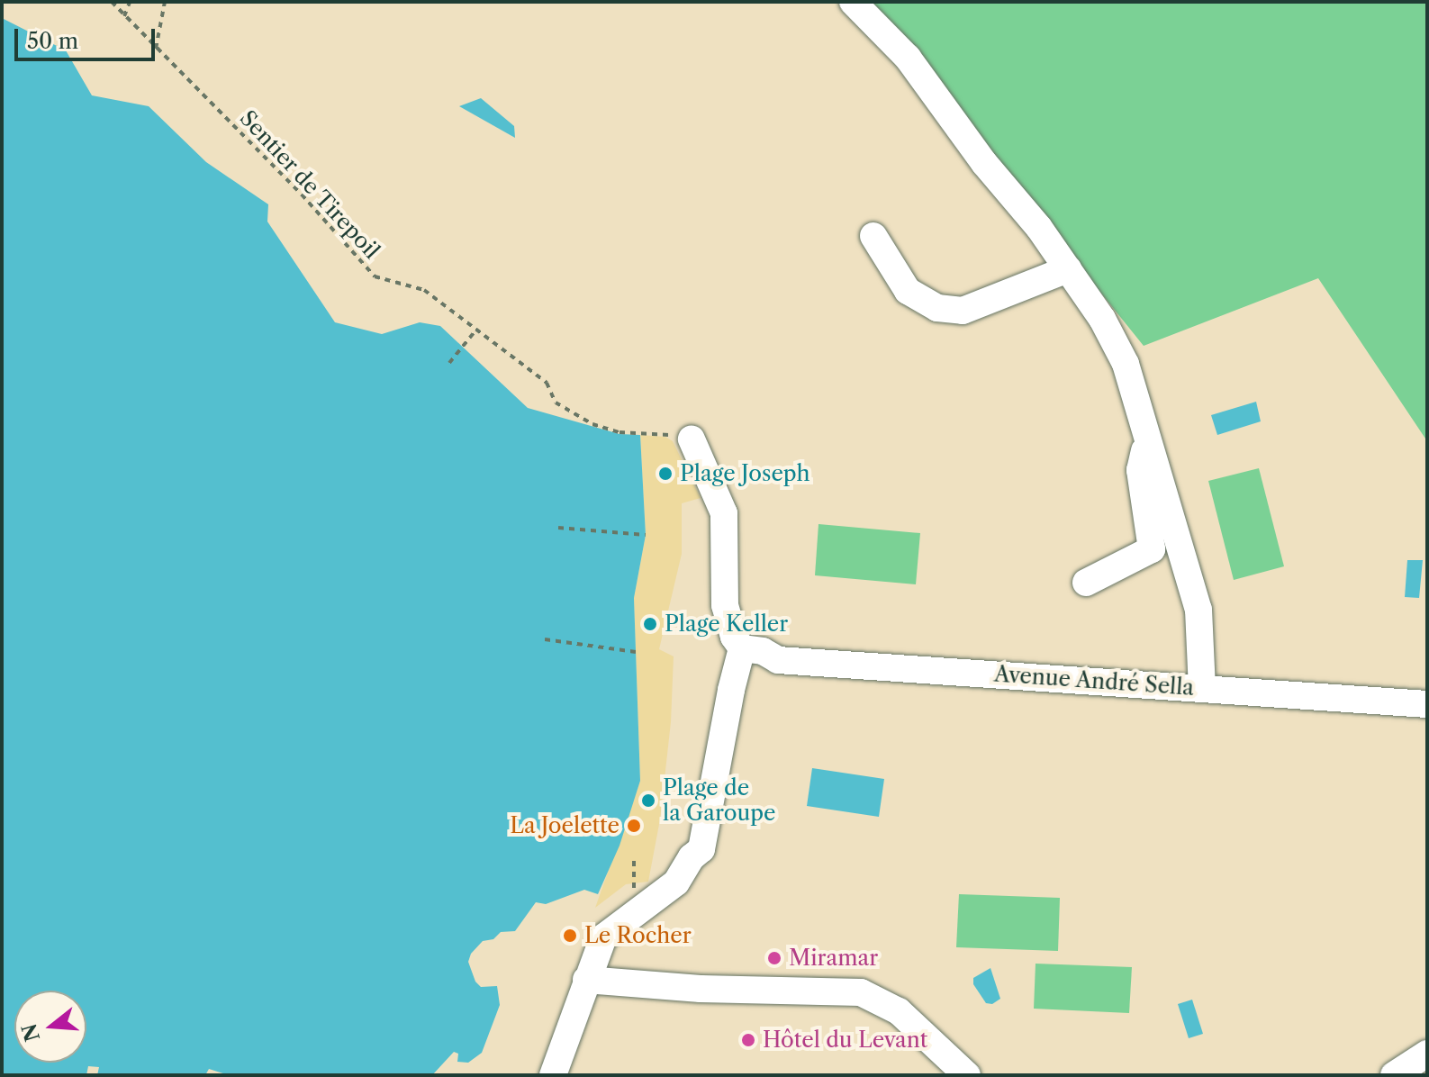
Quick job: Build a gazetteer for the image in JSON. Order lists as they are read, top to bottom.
{
  "streets": {
    "street": ["Avenue André Sella"],
    "path": ["Sentier de Tirepoil"]
  },
  "places": [
    "Plage Joseph",
    "Plage Keller",
    "Plage de la Garoupe",
    "La Joelette",
    "Le Rocher",
    "Miramar",
    "Hôtel du Levant"
  ],
  "scale_bar": "50 m",
  "north": "left"
}
